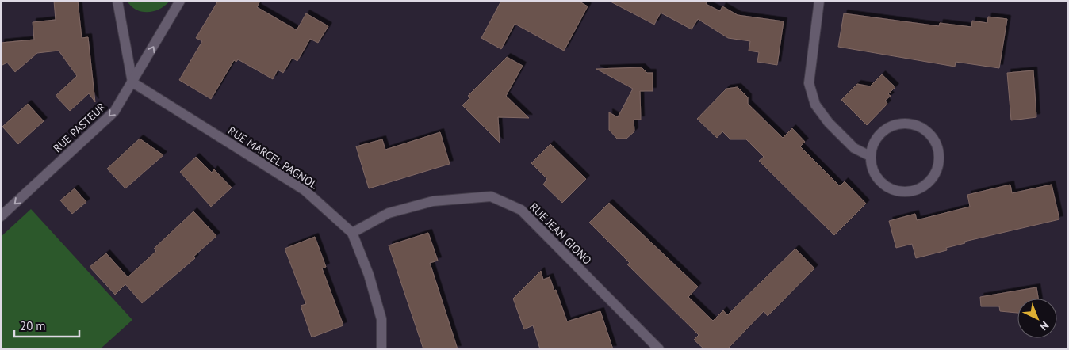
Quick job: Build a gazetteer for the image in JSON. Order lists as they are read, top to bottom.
{
  "streets": {
    "street": ["RUE PASTEUR", "RUE MARCEL PAGNOL", "RUE JEAN GIONO"]
  },
  "crossings": [
    ["RUE PASTEUR", "RUE MARCEL PAGNOL"],
    ["RUE MARCEL PAGNOL", "RUE JEAN GIONO"]
  ],
  "scale_bar": "20 m",
  "north": "bottom right"
}
